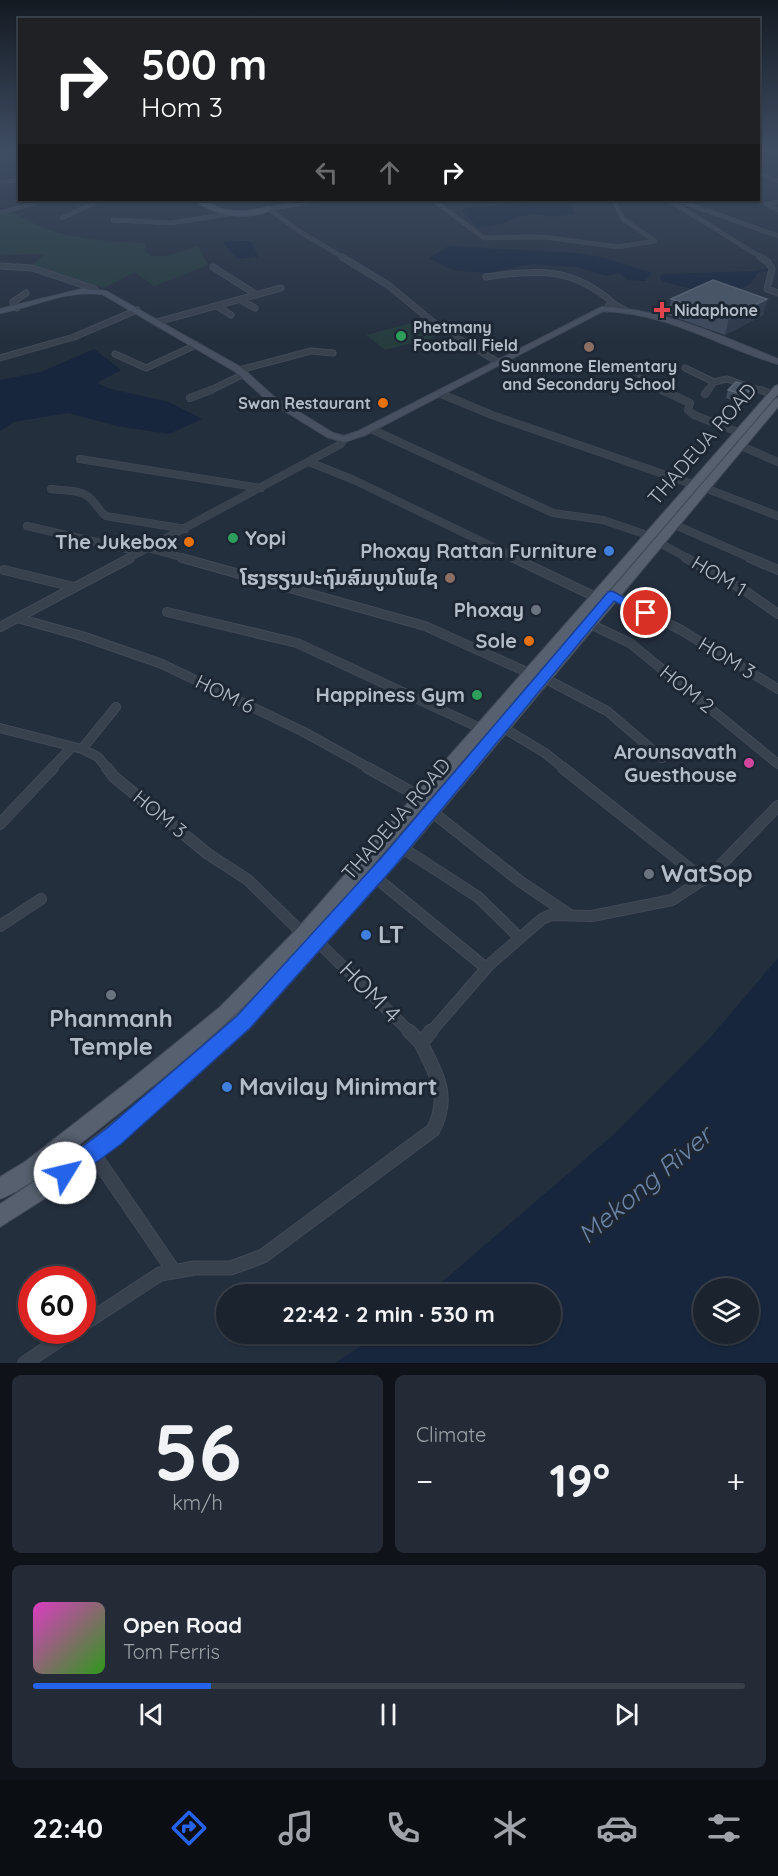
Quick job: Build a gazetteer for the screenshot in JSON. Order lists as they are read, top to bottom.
{
  "streets": {
    "main road": ["THADEUA ROAD"],
    "street": [
      "HOM 1",
      "HOM 3",
      "HOM 2",
      "HOM 6",
      "HOM 4"
    ]
  },
  "crossings": [
    ["THADEUA ROAD", "HOM 1"],
    ["THADEUA ROAD", "HOM 3"],
    ["THADEUA ROAD", "HOM 2"],
    ["THADEUA ROAD", "HOM 6"],
    ["THADEUA ROAD", "HOM 4"]
  ],
  "water": ["Mekong River"],
  "places": {
    "health": ["Nidaphone"],
    "other": [
      "Phetmany Football Field",
      "Suanmone Elementary and Secondary School",
      "Swan Restaurant",
      "Yopi",
      "The Jukebox",
      "Phoxay Rattan Furniture",
      "ໂຮງຮຽນປະຖົມສົມບູນໂພໄຊ",
      "Phoxay",
      "Sole",
      "Happiness Gym",
      "Arounsavath Guesthouse",
      "WatSop",
      "LT",
      "Phanmanh Temple",
      "Mavilay Minimart"
    ]
  },
  "page": {
    "turn": ["500 m", "Hom 3"],
    "limit": "60",
    "trip": "22:42 · 2 min · 530 m",
    "tile": [
      ["56", "km/h"],
      "Climate"
    ],
    "heat": ["−", "19°", "+"],
    "song": ["Open Road", "Tom Ferris"],
    "tabs": "22:40"
  }
}
